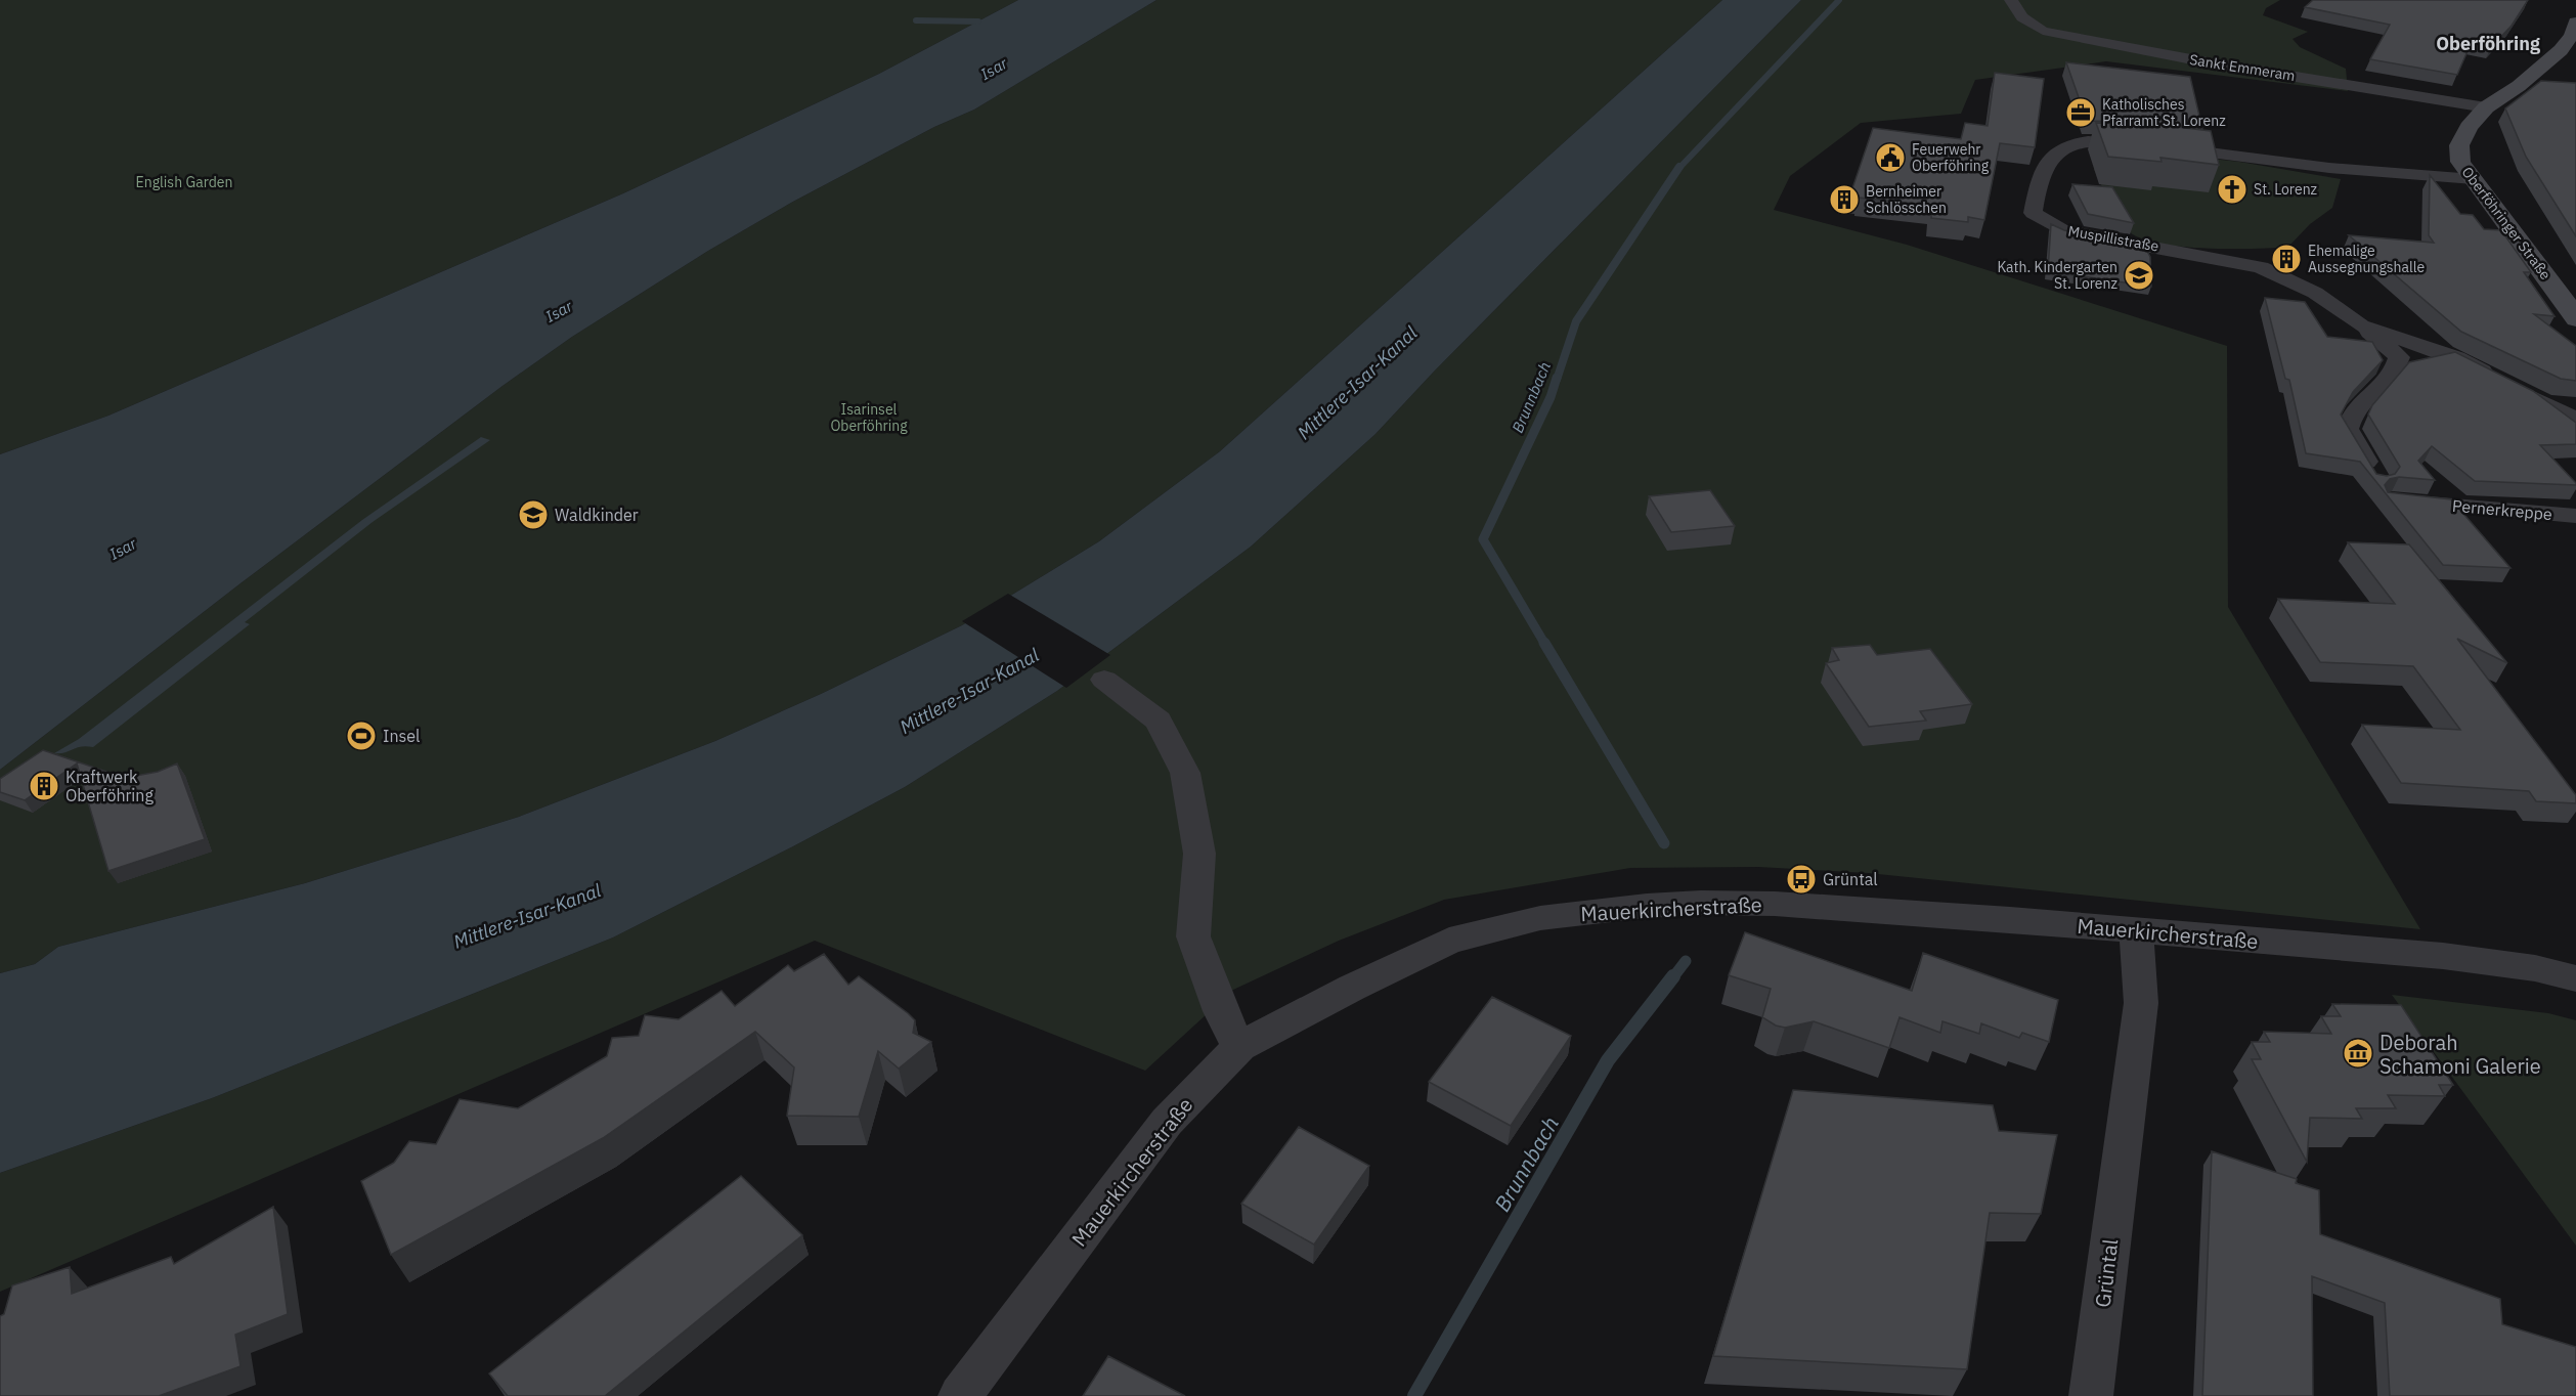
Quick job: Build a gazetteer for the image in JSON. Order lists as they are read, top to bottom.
{
  "streets": {
    "main road": ["Oberföhringer Straße"],
    "street": [
      "Sankt Emmeram",
      "Muspillistraße",
      "Pernerkreppe",
      "Mauerkircherstraße",
      "Grüntal"
    ]
  },
  "crossings": [
    ["Sankt Emmeram", "Oberföhringer Straße"],
    ["Oberföhringer Straße", "Muspillistraße"],
    ["Muspillistraße", "Pernerkreppe"],
    ["Mauerkircherstraße", "Grüntal"]
  ],
  "districts": ["Oberföhring"],
  "water": ["Isar", "Mittlere-Isar-Kanal", "Brunnbach"],
  "parks": ["English Garden", "Isarinsel Oberföhring"],
  "places": {
    "office": ["Katholisches Pfarramt St. Lorenz"],
    "public building": ["Feuerwehr Oberföhring"],
    "church": ["St. Lorenz"],
    "building": ["Bernheimer Schlösschen", "Ehemalige Aussegnungshalle", "Kraftwerk Oberföhring"],
    "school or university": ["Kath. Kindergarten St. Lorenz", "Waldkinder"],
    "sports": ["Insel"],
    "bus stop": ["Grüntal"],
    "museum": ["Deborah Schamoni Galerie"]
  }
}
